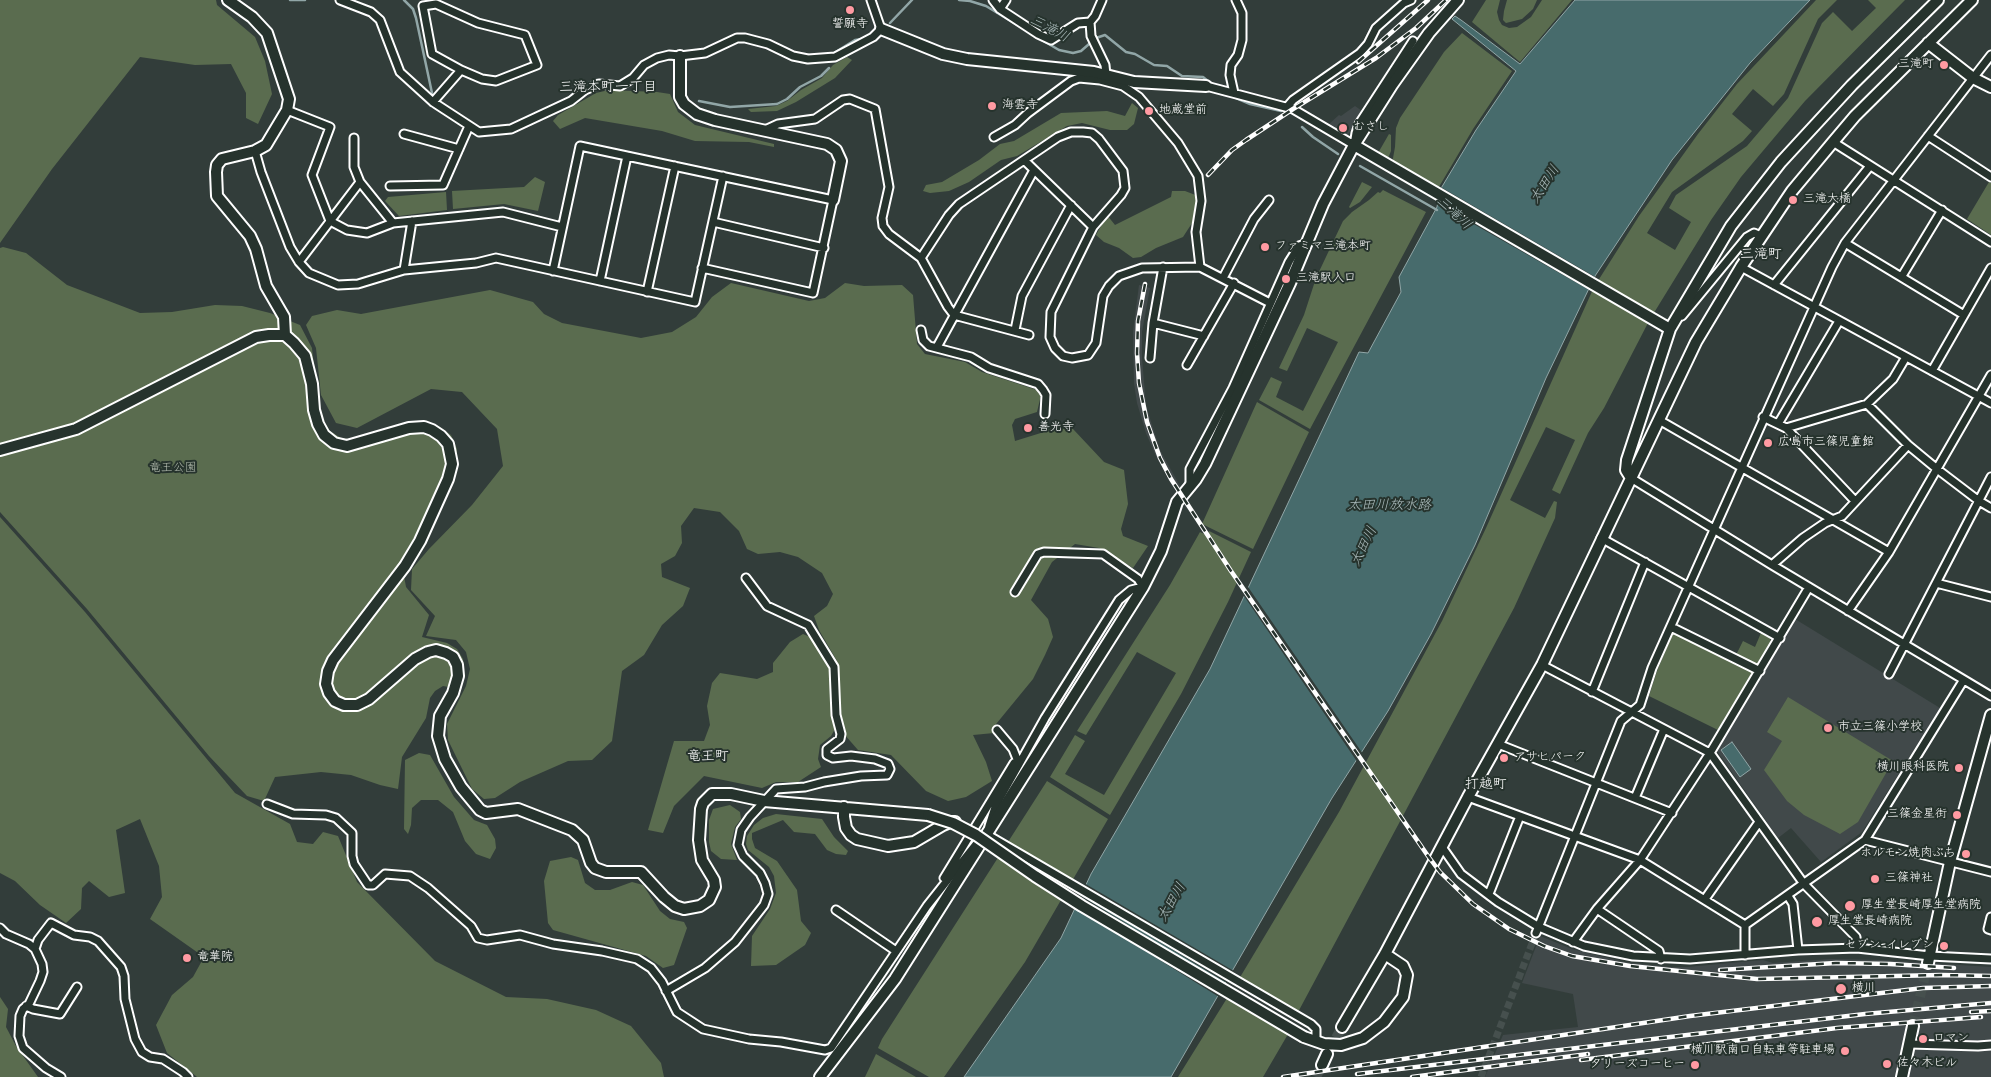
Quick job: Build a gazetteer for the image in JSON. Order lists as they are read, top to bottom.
{
  "districts": [
    "三滝本町一丁目",
    "三滝町",
    "竜王町",
    "打越町"
  ],
  "water": ["三滝川", "太田川", "太田川放水路"],
  "parks": ["竜王公園"],
  "places": [
    "誓願寺",
    "三滝町",
    "海雲寺",
    "地蔵堂前",
    "むさし",
    "三滝大橋",
    "ファミマ三滝本町",
    "三滝駅入口",
    "善光寺",
    "広島市三篠児童館",
    "市立三篠小学校",
    "アサヒパーク",
    "横川眼科医院",
    "三篠金星街",
    "ホルモン焼肉ぶち",
    "三篠神社",
    "厚生堂長崎厚生堂病院",
    "厚生堂長崎病院",
    "セブン-イレブン",
    "竜華院",
    "横川",
    "ロマン",
    "横川駅南口自転車等駐車場",
    "佐々木ビル",
    "タリーズコーヒー"
  ]
}
